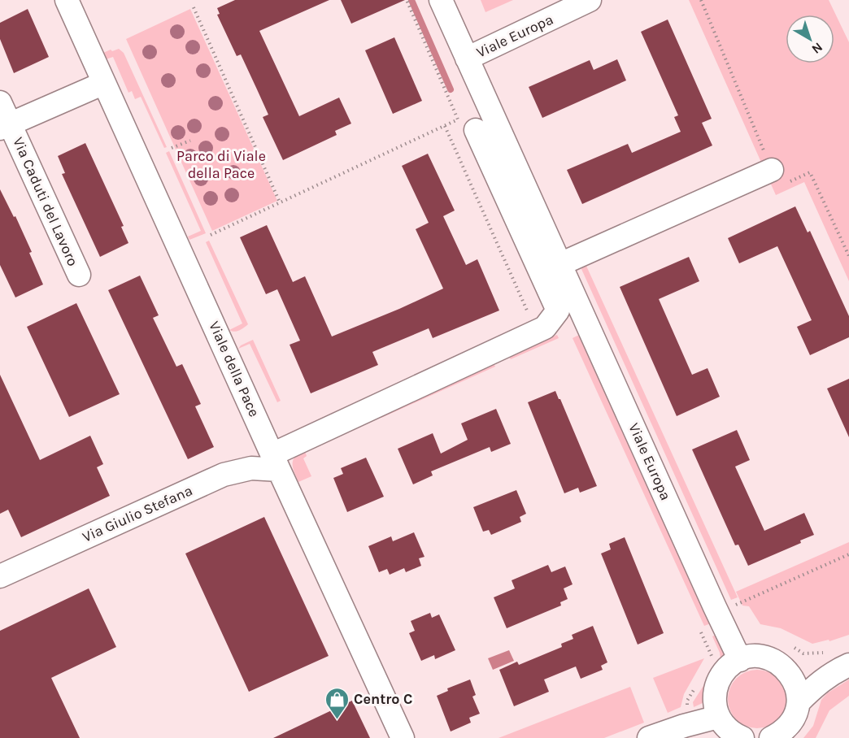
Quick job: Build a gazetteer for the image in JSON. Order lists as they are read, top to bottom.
{
  "streets": {
    "street": [
      "Viale Europa",
      "Via Caduti del Lavoro",
      "Viale della Pace",
      "Via Giulio Stefana"
    ]
  },
  "crossings": [
    ["Via Caduti del Lavoro", "Viale della Pace"],
    ["Viale della Pace", "Via Giulio Stefana"]
  ],
  "parks": ["Parco di Viale della Pace"],
  "places": {
    "shop": ["Centro C"]
  },
  "north": "bottom right"
}
